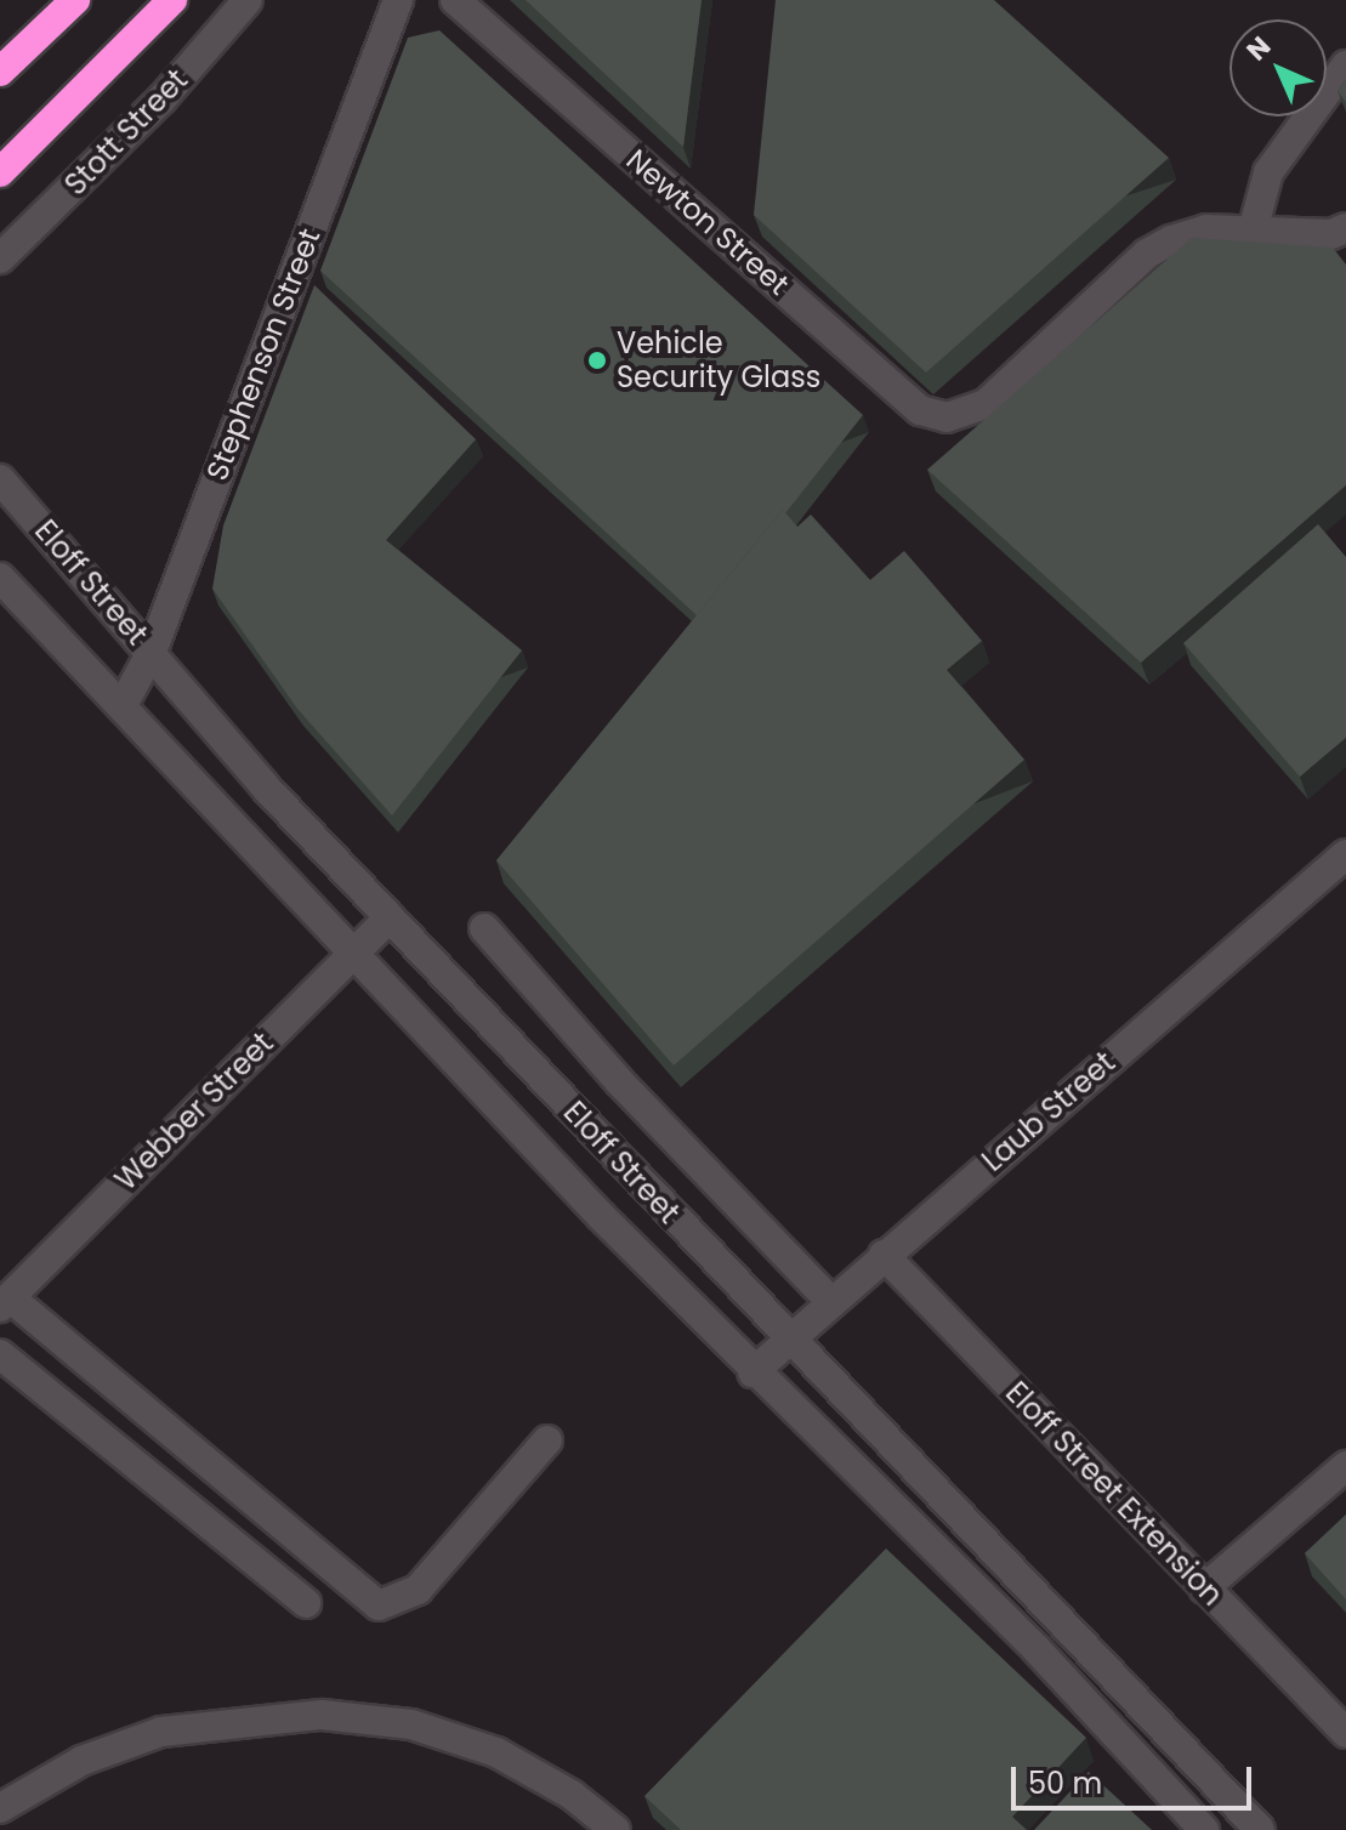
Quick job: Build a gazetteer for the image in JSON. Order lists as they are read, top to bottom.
{
  "streets": {
    "street": [
      "Stott Street",
      "Newton Street",
      "Stephenson Street",
      "Eloff Street",
      "Webber Street",
      "Laub Street",
      "Eloff Street Extension"
    ]
  },
  "crossings": [
    ["Stephenson Street", "Eloff Street"],
    ["Eloff Street", "Webber Street"],
    ["Eloff Street", "Laub Street"],
    ["Laub Street", "Eloff Street Extension"]
  ],
  "places": ["Vehicle Security Glass"],
  "scale_bar": "50 m",
  "north": "top left"
}
